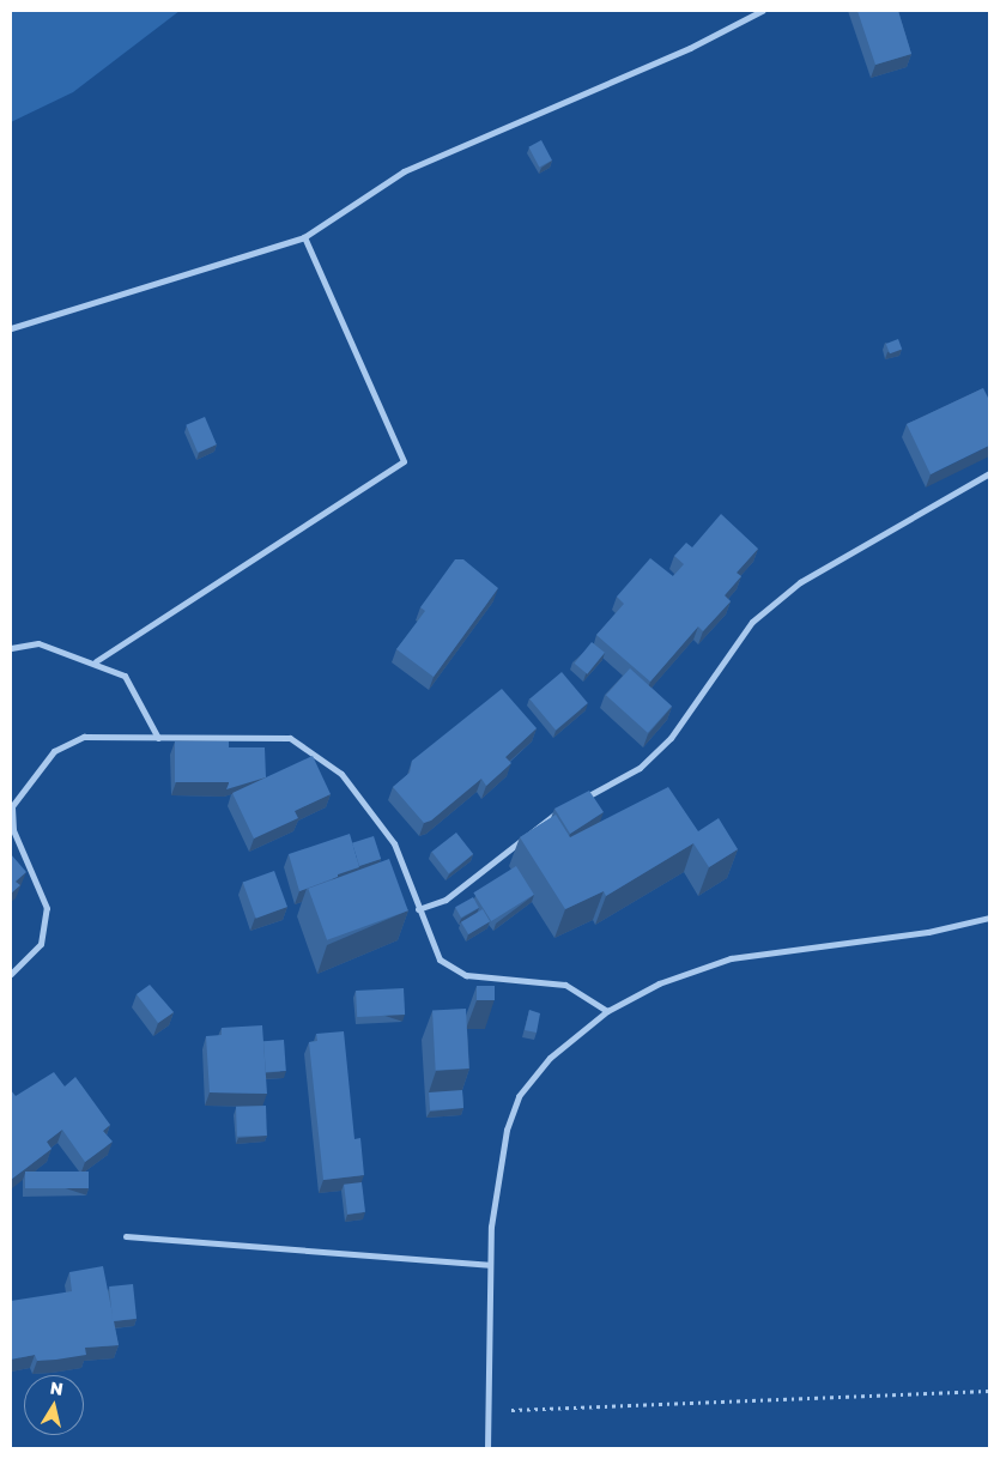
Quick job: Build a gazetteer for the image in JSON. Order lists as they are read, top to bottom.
{
  "north": "top"
}
